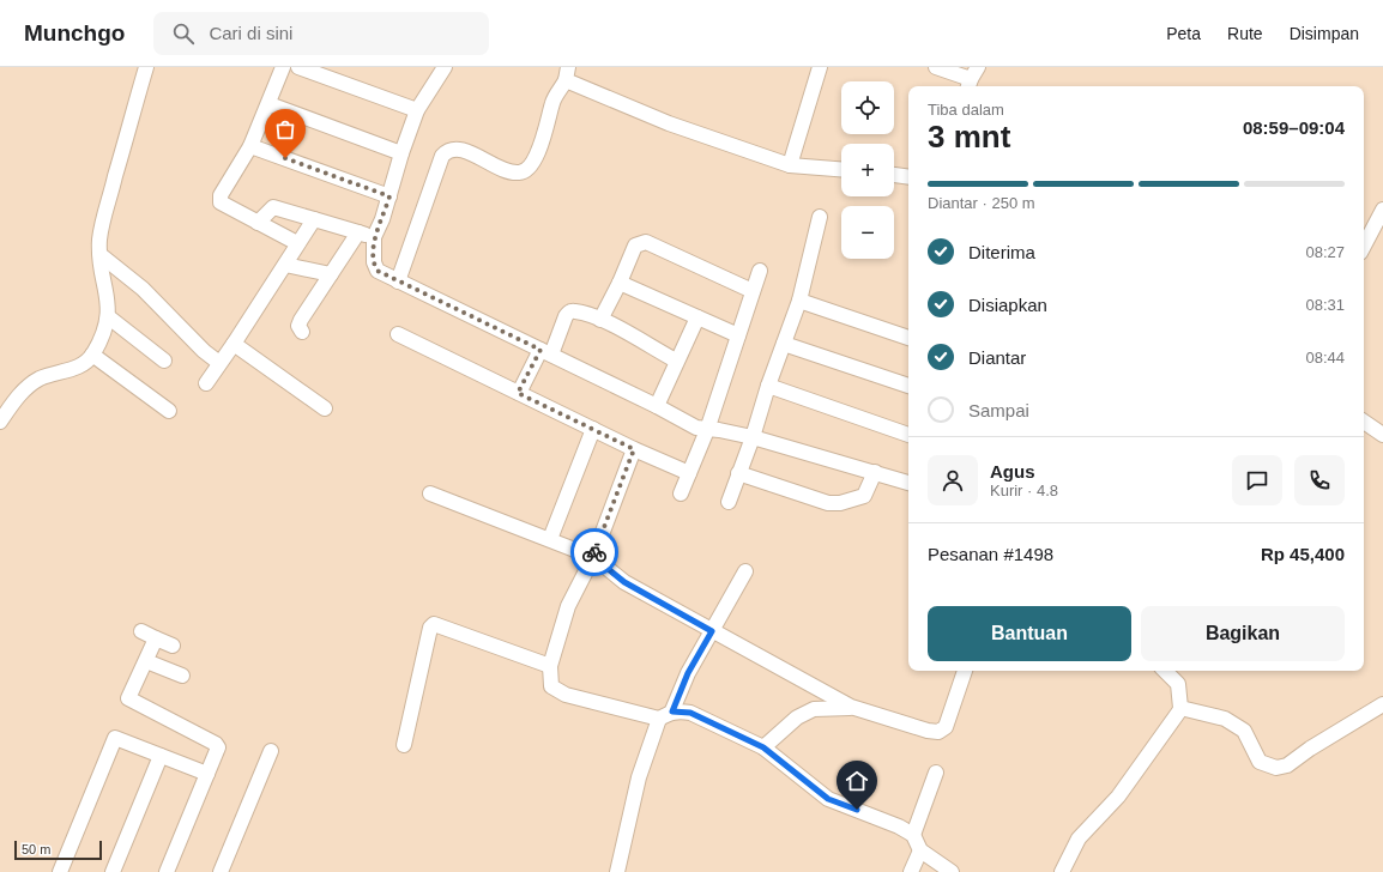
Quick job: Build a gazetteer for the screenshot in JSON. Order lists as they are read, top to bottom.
{
  "scale_bar": "50 m",
  "page": {
    "header": "Munchgo",
    "search": "Cari di sini",
    "nav": ["Peta", "Rute", "Disimpan"],
    "map_buttons": ["+", "−"],
    "heading": ["3 mnt", "Tiba dalam", "08:59–09:04"],
    "panel": [
      "Agus",
      "Kurir · 4.8",
      "Pesanan #1498",
      "Rp 45,400"
    ],
    "bar": "Diantar · 250 m",
    "list": [
      ["Diterima", "08:27"],
      ["Disiapkan", "08:31"],
      ["Diantar", "08:44"],
      "Sampai"
    ],
    "buttons": ["Bantuan", "Bagikan"],
    "scale": "50 m"
  }
}
